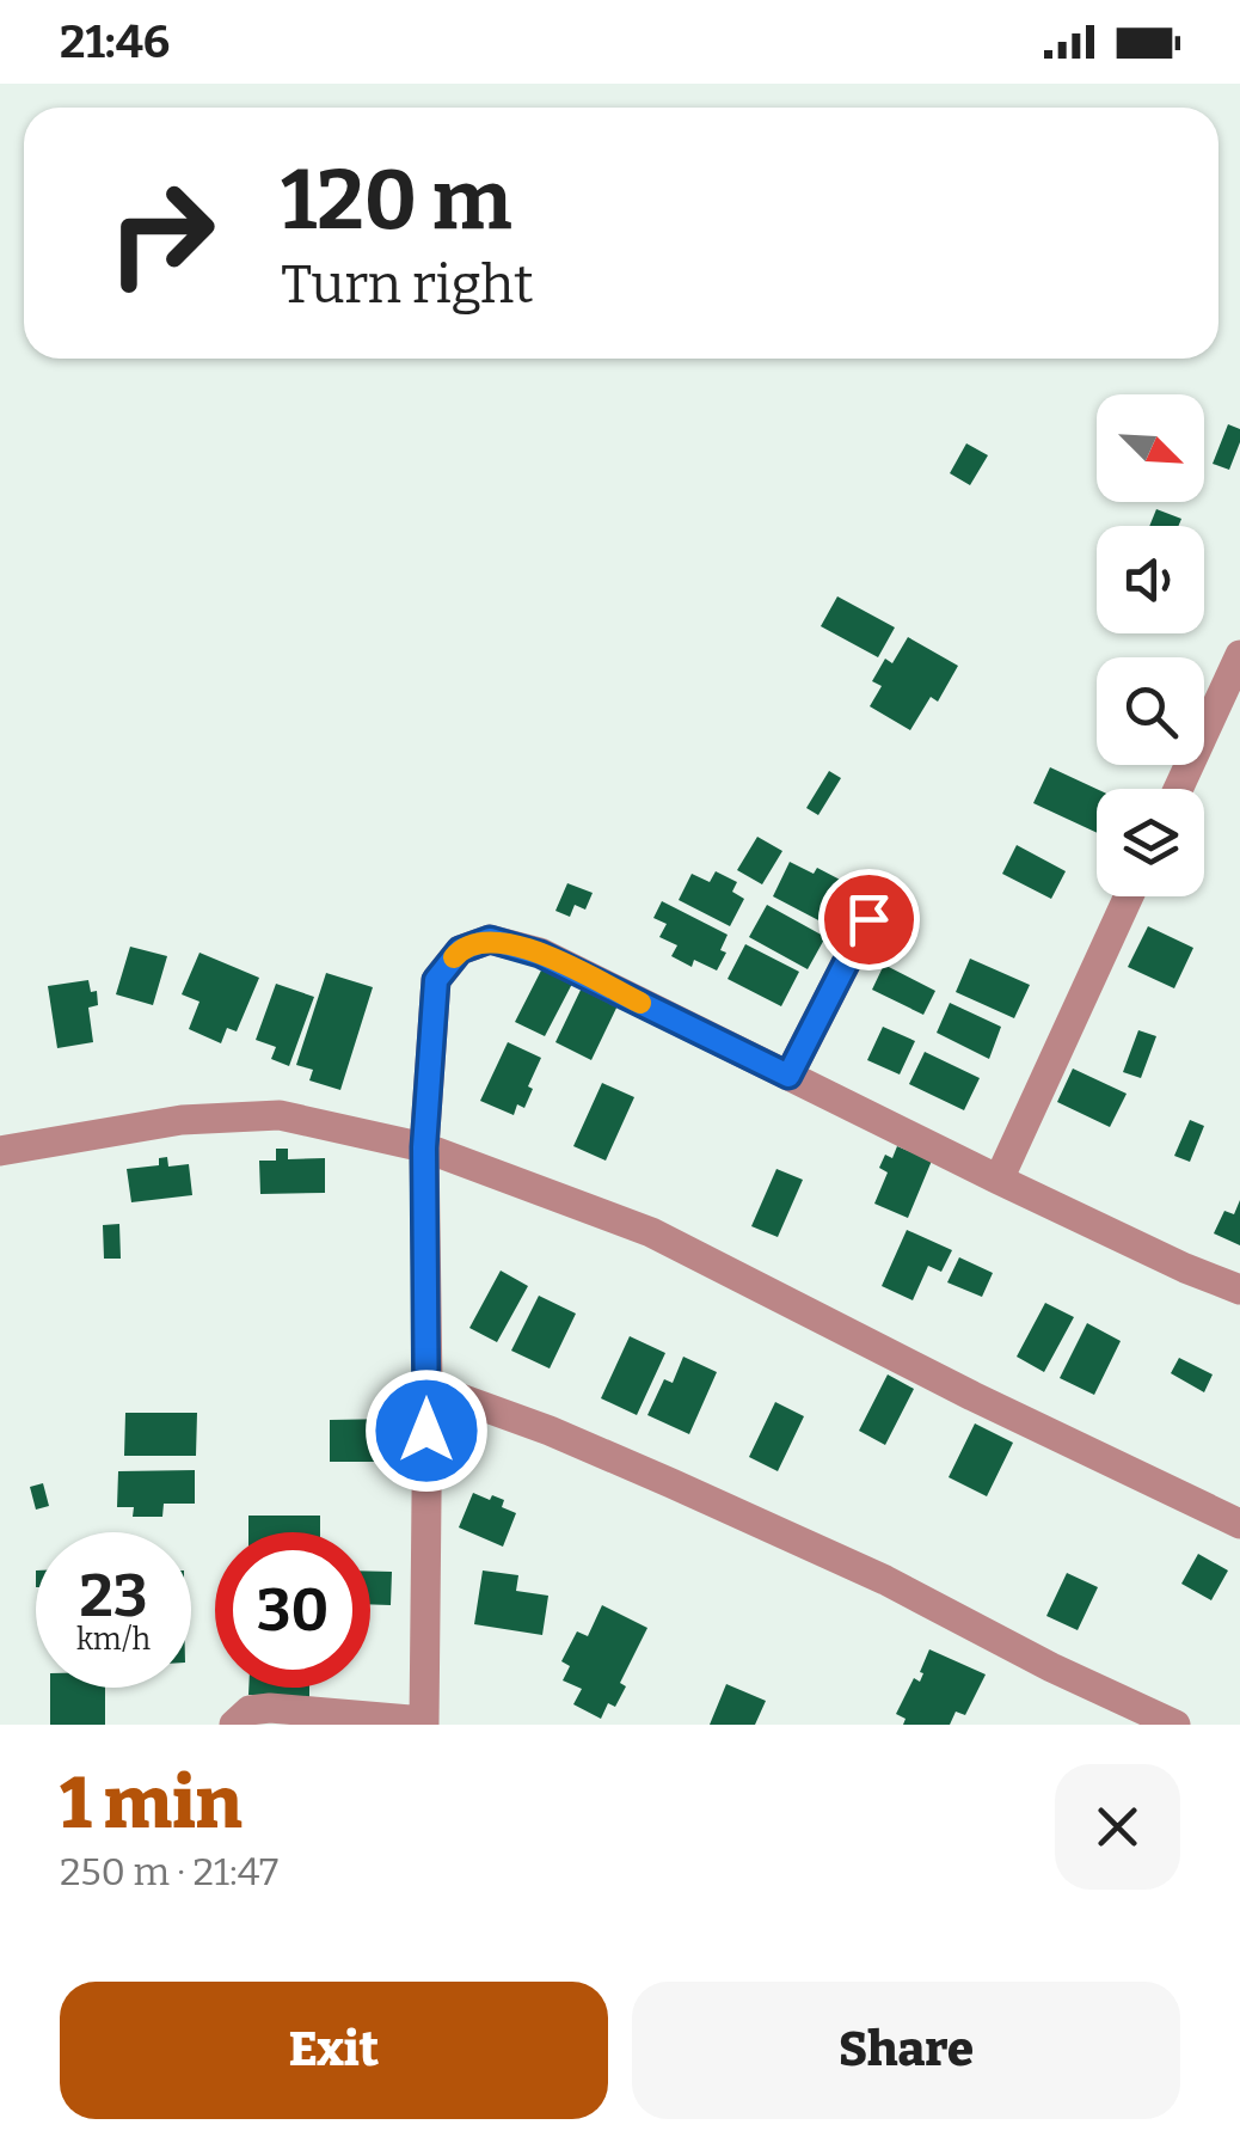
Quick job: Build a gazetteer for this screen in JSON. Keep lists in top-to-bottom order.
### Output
{
  "north": "bottom right",
  "page": {
    "status": "21:46",
    "turn": ["120 m", "Turn right"],
    "speed": "23 km/h",
    "limit": "30",
    "heading": ["1 min", "250 m · 21:47"],
    "buttons": ["Exit", "Share"]
  }
}
